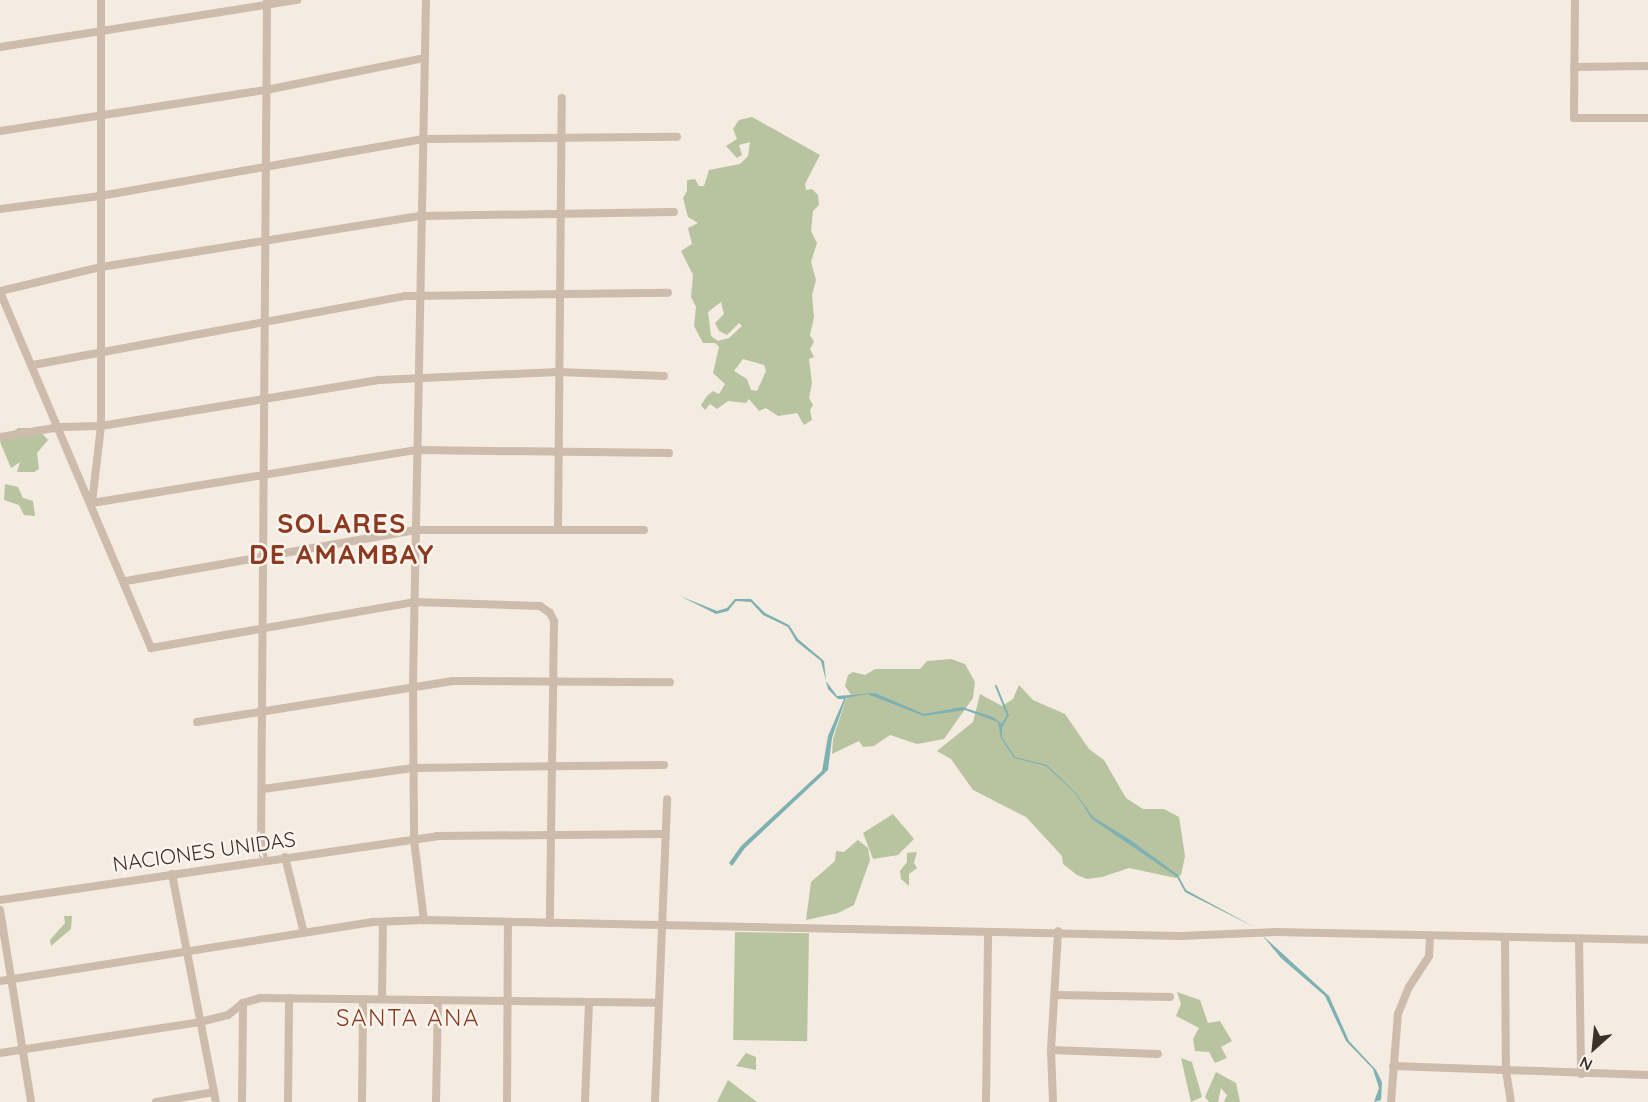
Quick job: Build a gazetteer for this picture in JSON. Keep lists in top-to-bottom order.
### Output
{
  "streets": {
    "street": ["NACIONES UNIDAS"]
  },
  "districts": ["SOLARES DE AMAMBAY", "SANTA ANA"],
  "north": "bottom left"
}
